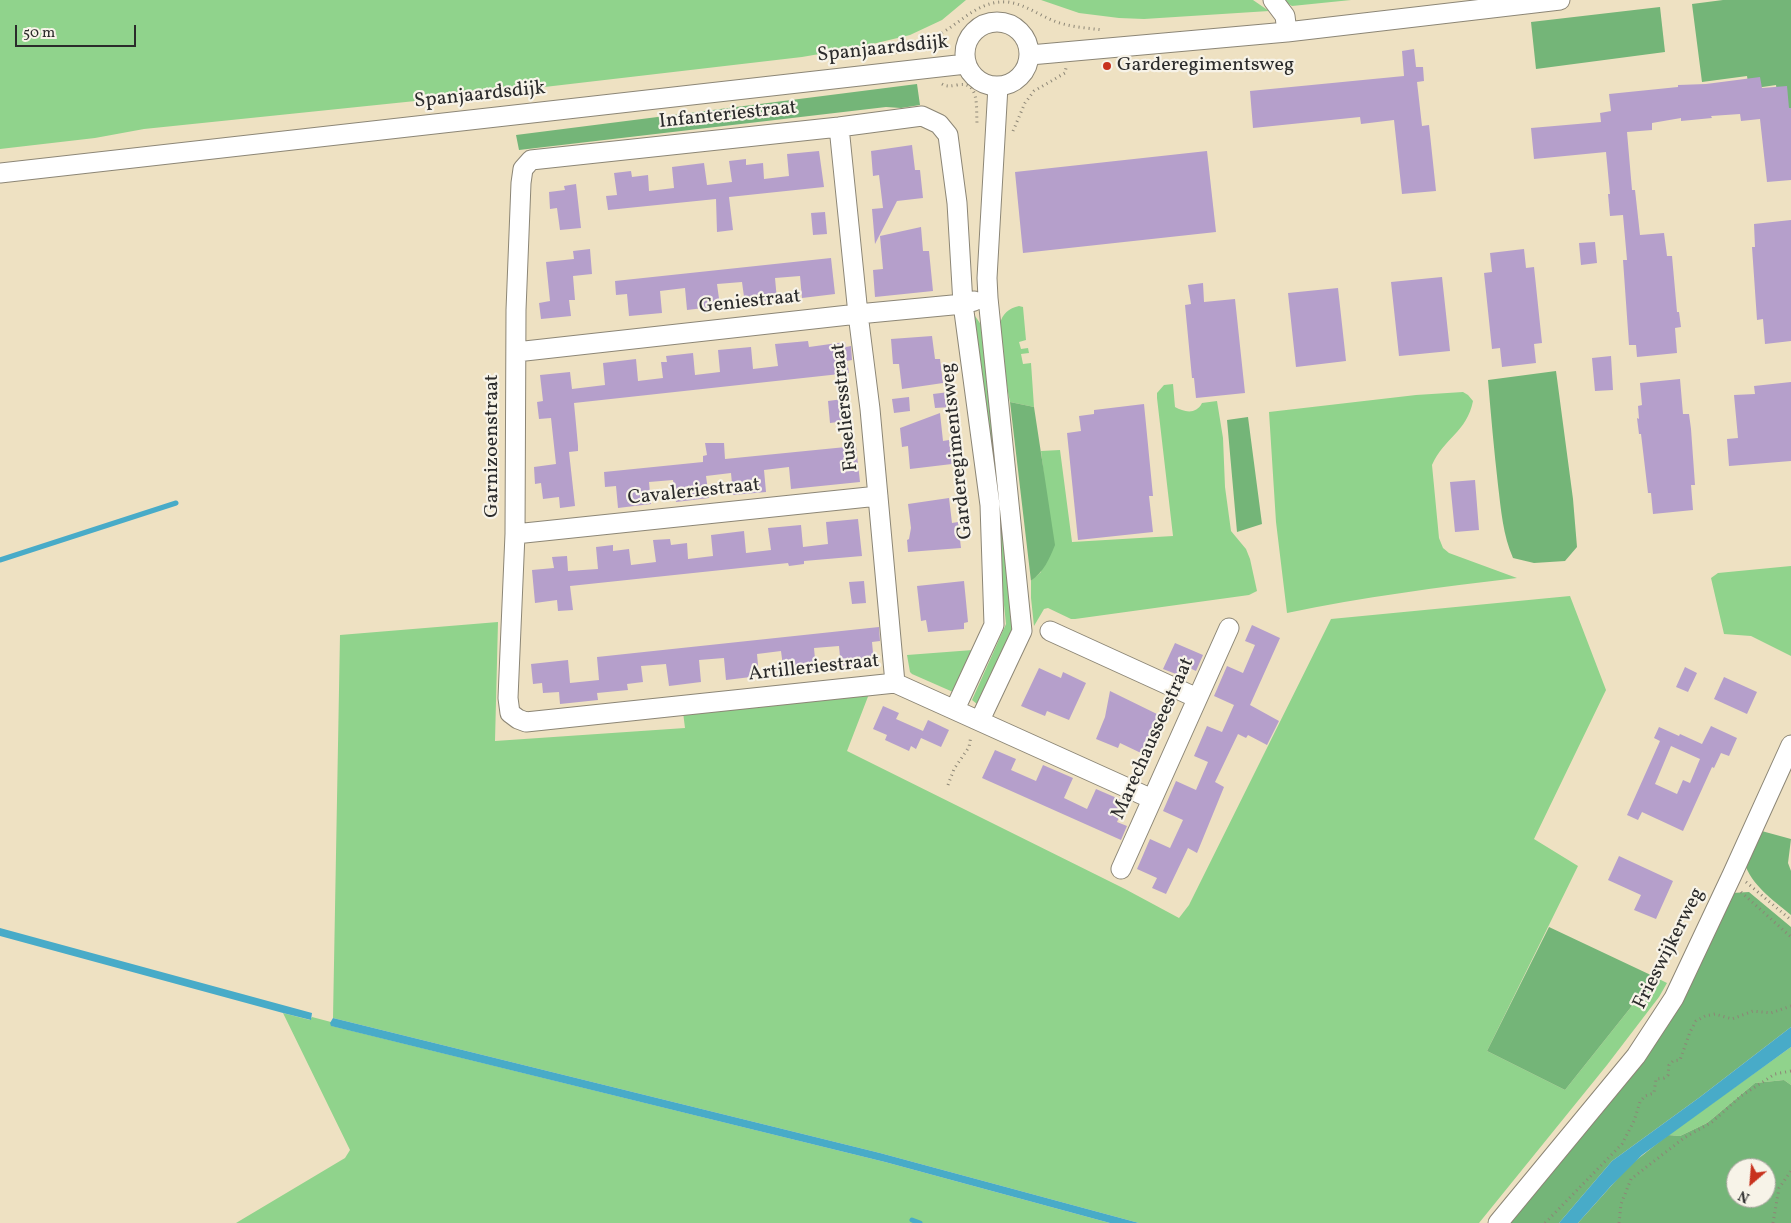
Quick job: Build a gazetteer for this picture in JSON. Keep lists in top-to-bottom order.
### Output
{
  "streets": {
    "street": [
      "Spanjaardsdijk",
      "Infanteriestraat",
      "Geniestraat",
      "Fuseliersstraat",
      "Garnizoenstraat",
      "Garderegimentsweg",
      "Cavaleriestraat",
      "Artilleriestraat",
      "Marechausseestraat",
      "Frieswijkerweg"
    ]
  },
  "crossings": [
    ["Infanteriestraat", "Fuseliersstraat"],
    ["Infanteriestraat", "Garnizoenstraat"],
    ["Infanteriestraat", "Garderegimentsweg"],
    ["Geniestraat", "Fuseliersstraat"],
    ["Geniestraat", "Garnizoenstraat"],
    ["Geniestraat", "Garderegimentsweg"],
    ["Fuseliersstraat", "Cavaleriestraat"],
    ["Fuseliersstraat", "Artilleriestraat"],
    ["Garnizoenstraat", "Cavaleriestraat"],
    ["Garnizoenstraat", "Artilleriestraat"],
    ["Garderegimentsweg", "Artilleriestraat"],
    ["Artilleriestraat", "Marechausseestraat"]
  ],
  "places": ["Garderegimentsweg"],
  "scale_bar": "50 m",
  "north": "bottom left"
}
